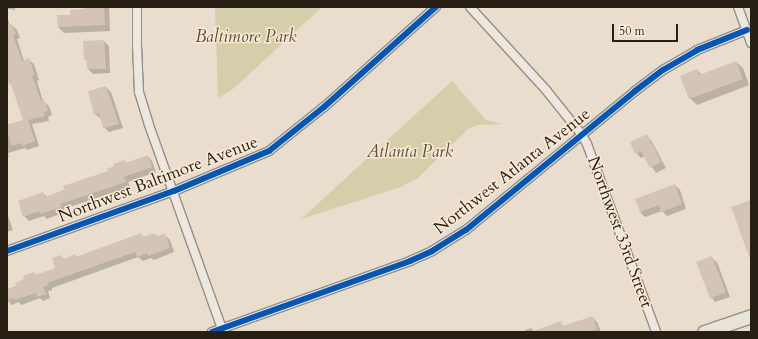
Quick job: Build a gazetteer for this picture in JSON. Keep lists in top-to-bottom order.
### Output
{
  "streets": {
    "street": ["Northwest Atlanta Avenue", "Northwest Baltimore Avenue", "Northwest 33rd Street"]
  },
  "crossings": [
    ["Northwest Atlanta Avenue", "Northwest 33rd Street"]
  ],
  "parks": ["Baltimore Park", "Atlanta Park"],
  "scale_bar": "50 m"
}
